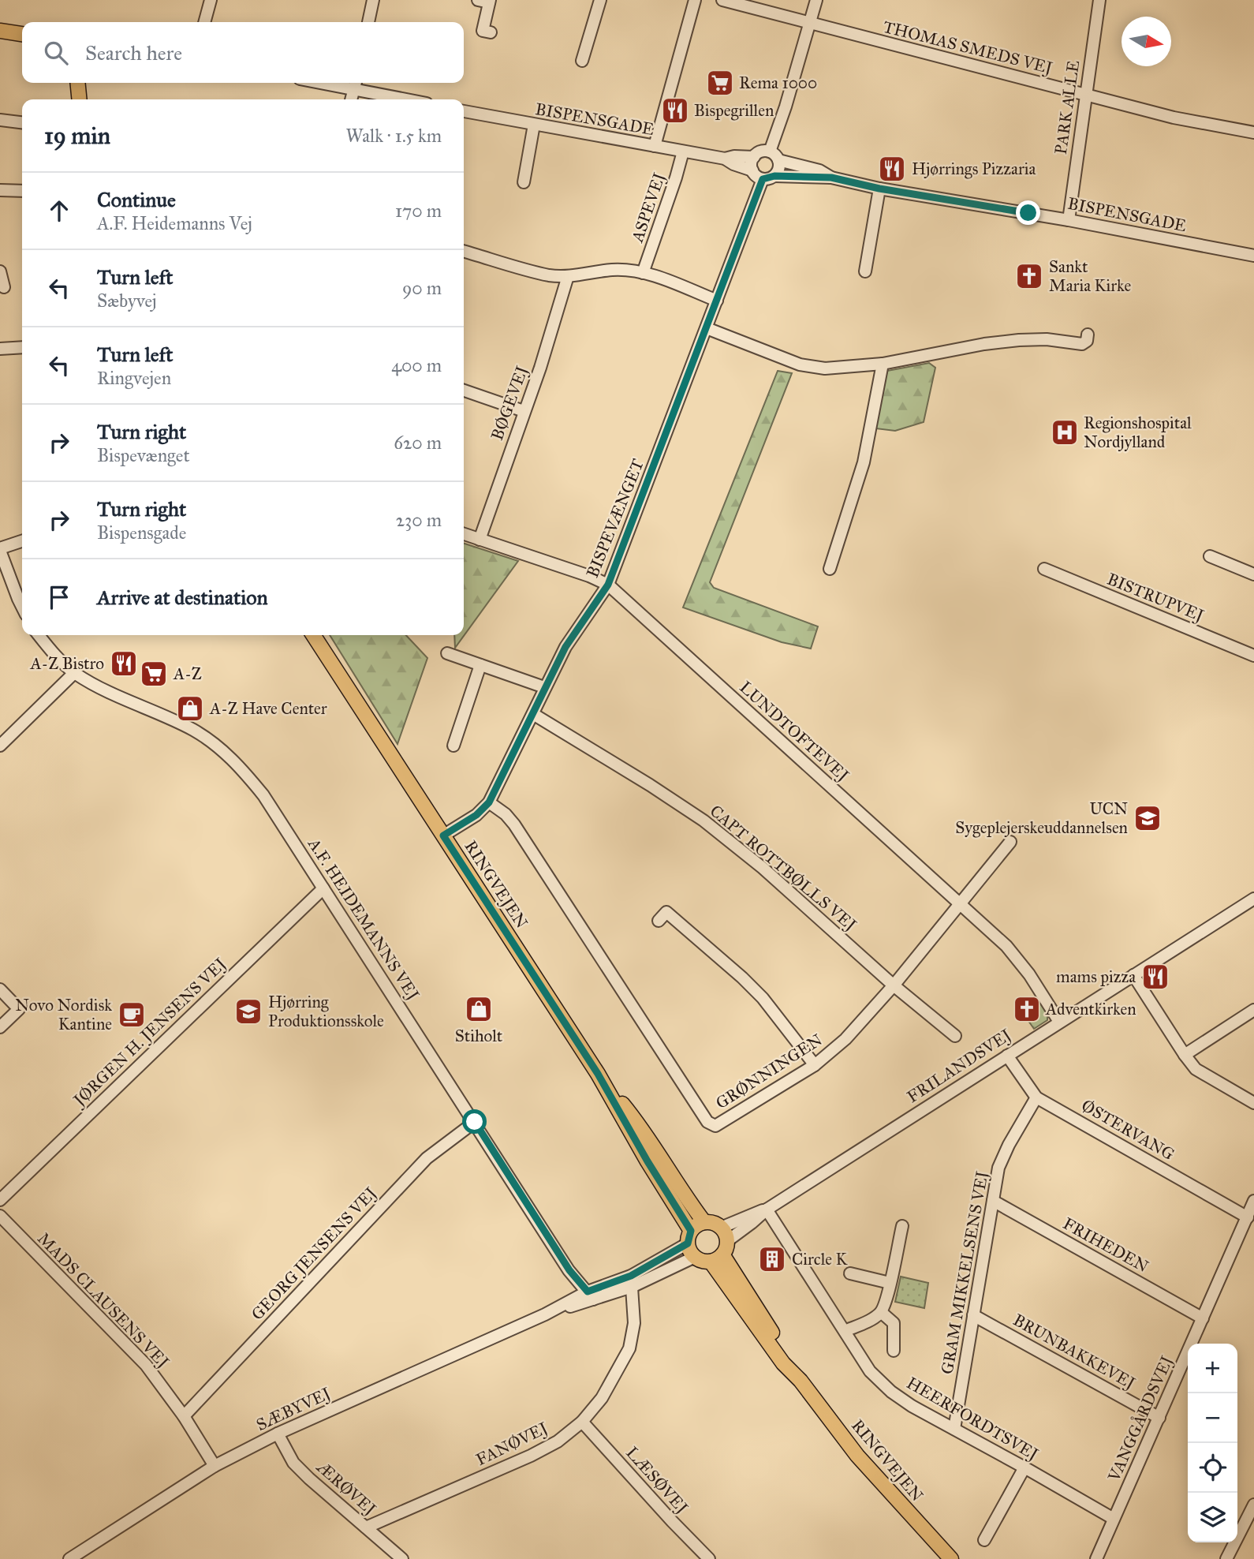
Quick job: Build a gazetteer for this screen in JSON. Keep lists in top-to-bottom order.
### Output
{
  "streets": {
    "main road": ["RINGVEJEN"],
    "street": [
      "THOMAS SMEDS VEJ",
      "PARK ALLE",
      "BISPENSGADE",
      "ASPEVEJ",
      "BØGEVEJ",
      "BISPEVÆNGET",
      "BISTRUPVEJ",
      "LUNDTOFTEVEJ",
      "CAPT ROTTBØLLS VEJ",
      "A.F. HEIDEMANNS VEJ",
      "JØRGEN H. JENSENS VEJ",
      "FRILANDSVEJ",
      "GRØNNINGEN",
      "ØSTERVANG",
      "FRIHEDEN",
      "GEORG JENSENS VEJ",
      "GRAM MIKKELSENS VEJ",
      "MADS CLAUSENS VEJ",
      "BRUNBAKKEVEJ",
      "SÆBYVEJ",
      "HEERFORDTSVEJ",
      "VANGGÅRDSVEJ",
      "FANØVEJ",
      "LÆSØVEJ",
      "ÆRØVEJ"
    ]
  },
  "crossings": [
    ["THOMAS SMEDS VEJ", "PARK ALLE"],
    ["PARK ALLE", "BISPENSGADE"],
    ["BISPENSGADE", "ASPEVEJ"],
    ["BISPENSGADE", "BISPEVÆNGET"],
    ["BØGEVEJ", "LUNDTOFTEVEJ"],
    ["BISPEVÆNGET", "LUNDTOFTEVEJ"],
    ["BISPEVÆNGET", "CAPT ROTTBØLLS VEJ"],
    ["BISPEVÆNGET", "RINGVEJEN"],
    ["BISPEVÆNGET", "GRØNNINGEN"],
    ["LUNDTOFTEVEJ", "FRILANDSVEJ"],
    ["LUNDTOFTEVEJ", "GRØNNINGEN"],
    ["CAPT ROTTBØLLS VEJ", "GRØNNINGEN"],
    ["RINGVEJEN", "FRILANDSVEJ"],
    ["RINGVEJEN", "SÆBYVEJ"],
    ["A.F. HEIDEMANNS VEJ", "JØRGEN H. JENSENS VEJ"],
    ["A.F. HEIDEMANNS VEJ", "GEORG JENSENS VEJ"],
    ["A.F. HEIDEMANNS VEJ", "SÆBYVEJ"],
    ["FRILANDSVEJ", "ØSTERVANG"],
    ["FRILANDSVEJ", "SÆBYVEJ"],
    ["FRILANDSVEJ", "HEERFORDTSVEJ"],
    ["ØSTERVANG", "GRAM MIKKELSENS VEJ"],
    ["ØSTERVANG", "VANGGÅRDSVEJ"],
    ["FRIHEDEN", "GRAM MIKKELSENS VEJ"],
    ["FRIHEDEN", "VANGGÅRDSVEJ"],
    ["GEORG JENSENS VEJ", "MADS CLAUSENS VEJ"],
    ["GRAM MIKKELSENS VEJ", "BRUNBAKKEVEJ"],
    ["GRAM MIKKELSENS VEJ", "HEERFORDTSVEJ"],
    ["MADS CLAUSENS VEJ", "SÆBYVEJ"],
    ["BRUNBAKKEVEJ", "VANGGÅRDSVEJ"],
    ["SÆBYVEJ", "FANØVEJ"],
    ["SÆBYVEJ", "ÆRØVEJ"],
    ["HEERFORDTSVEJ", "VANGGÅRDSVEJ"],
    ["FANØVEJ", "LÆSØVEJ"],
    ["FANØVEJ", "ÆRØVEJ"]
  ],
  "places": {
    "supermarket": ["Rema 1000", "A-Z"],
    "restaurant": [
      "Bispegrillen",
      "Hjørrings Pizzaria",
      "A-Z Bistro",
      "mams pizza"
    ],
    "church": ["Sankt Maria Kirke", "Adventkirken"],
    "hospital": ["Regionshospital Nordjylland"],
    "shop": ["A-Z Have Center", "Stiholt"],
    "school or university": ["UCN Sygeplejerskeuddannelsen", "Hjørring Produktionsskole"],
    "cafe": ["Novo Nordisk Kantine"],
    "building": ["Circle K"]
  },
  "north": "right",
  "page": {
    "search": "Search here",
    "heading": ["19 min", "Walk · 1.5 km"],
    "list": [
      ["Continue", "A.F. Heidemanns Vej", "170 m"],
      ["Turn left", "Sæbyvej", "90 m"],
      ["Turn left", "Ringvejen", "400 m"],
      ["Turn right", "Bispevænget", "620 m"],
      ["Turn right", "Bispensgade", "230 m"],
      "Arrive at destination"
    ],
    "map_buttons": ["+", "−"]
  }
}
